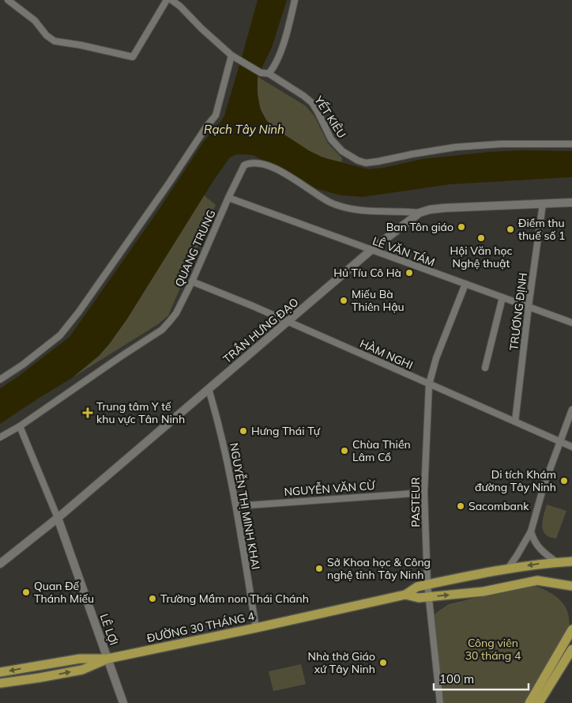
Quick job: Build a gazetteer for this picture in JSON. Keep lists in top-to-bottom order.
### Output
{
  "streets": {
    "main road": ["ĐƯỜNG 30 THÁNG 4"],
    "street": [
      "YẾT KIÊU",
      "QUANG TRUNG",
      "LÊ VĂN TÁM",
      "TRƯƠNG ĐỊNH",
      "TRẦN HƯNG ĐẠO",
      "HÀM NGHI",
      "NGUYỄN VĂN CỪ",
      "PASTEUR",
      "NGUYỄN THỊ MINH KHAI",
      "LÊ LỢI"
    ]
  },
  "crossings": [
    ["QUANG TRUNG", "LÊ VĂN TÁM"],
    ["QUANG TRUNG", "TRẦN HƯNG ĐẠO"],
    ["QUANG TRUNG", "HÀM NGHI"],
    ["LÊ VĂN TÁM", "TRƯƠNG ĐỊNH"],
    ["LÊ VĂN TÁM", "TRẦN HƯNG ĐẠO"],
    ["LÊ VĂN TÁM", "PASTEUR"],
    ["TRƯƠNG ĐỊNH", "TRẦN HƯNG ĐẠO"],
    ["TRƯƠNG ĐỊNH", "HÀM NGHI"],
    ["TRẦN HƯNG ĐẠO", "HÀM NGHI"],
    ["TRẦN HƯNG ĐẠO", "NGUYỄN THỊ MINH KHAI"],
    ["TRẦN HƯNG ĐẠO", "LÊ LỢI"],
    ["HÀM NGHI", "PASTEUR"],
    ["NGUYỄN VĂN CỪ", "PASTEUR"],
    ["NGUYỄN VĂN CỪ", "NGUYỄN THỊ MINH KHAI"],
    ["PASTEUR", "ĐƯỜNG 30 THÁNG 4"],
    ["NGUYỄN THỊ MINH KHAI", "ĐƯỜNG 30 THÁNG 4"],
    ["ĐƯỜNG 30 THÁNG 4", "LÊ LỢI"]
  ],
  "water": ["Rạch Tây Ninh"],
  "parks": ["Công viên 30 tháng 4"],
  "places": {
    "other": [
      "Ban Tôn giáo",
      "Điểm thu thuế số 1",
      "Hội Văn học Nghệ thuật",
      "Hủ Tíu Cô Hà",
      "Miếu Bà Thiên Hậu",
      "Hưng Thái Tự",
      "Chùa Thiền Lâm Cổ",
      "Di tích Khám đường Tây Ninh",
      "Sacombank",
      "Sở Khoa học & Công nghệ tỉnh Tây Ninh",
      "Quan Đế Thánh Miếu",
      "Trường Mầm non Thái Chánh",
      "Nhà thờ Giáo xứ Tây Ninh"
    ],
    "health": ["Trung tâm Y tế khu vực Tân Ninh"]
  },
  "scale_bar": "100 m"
}
